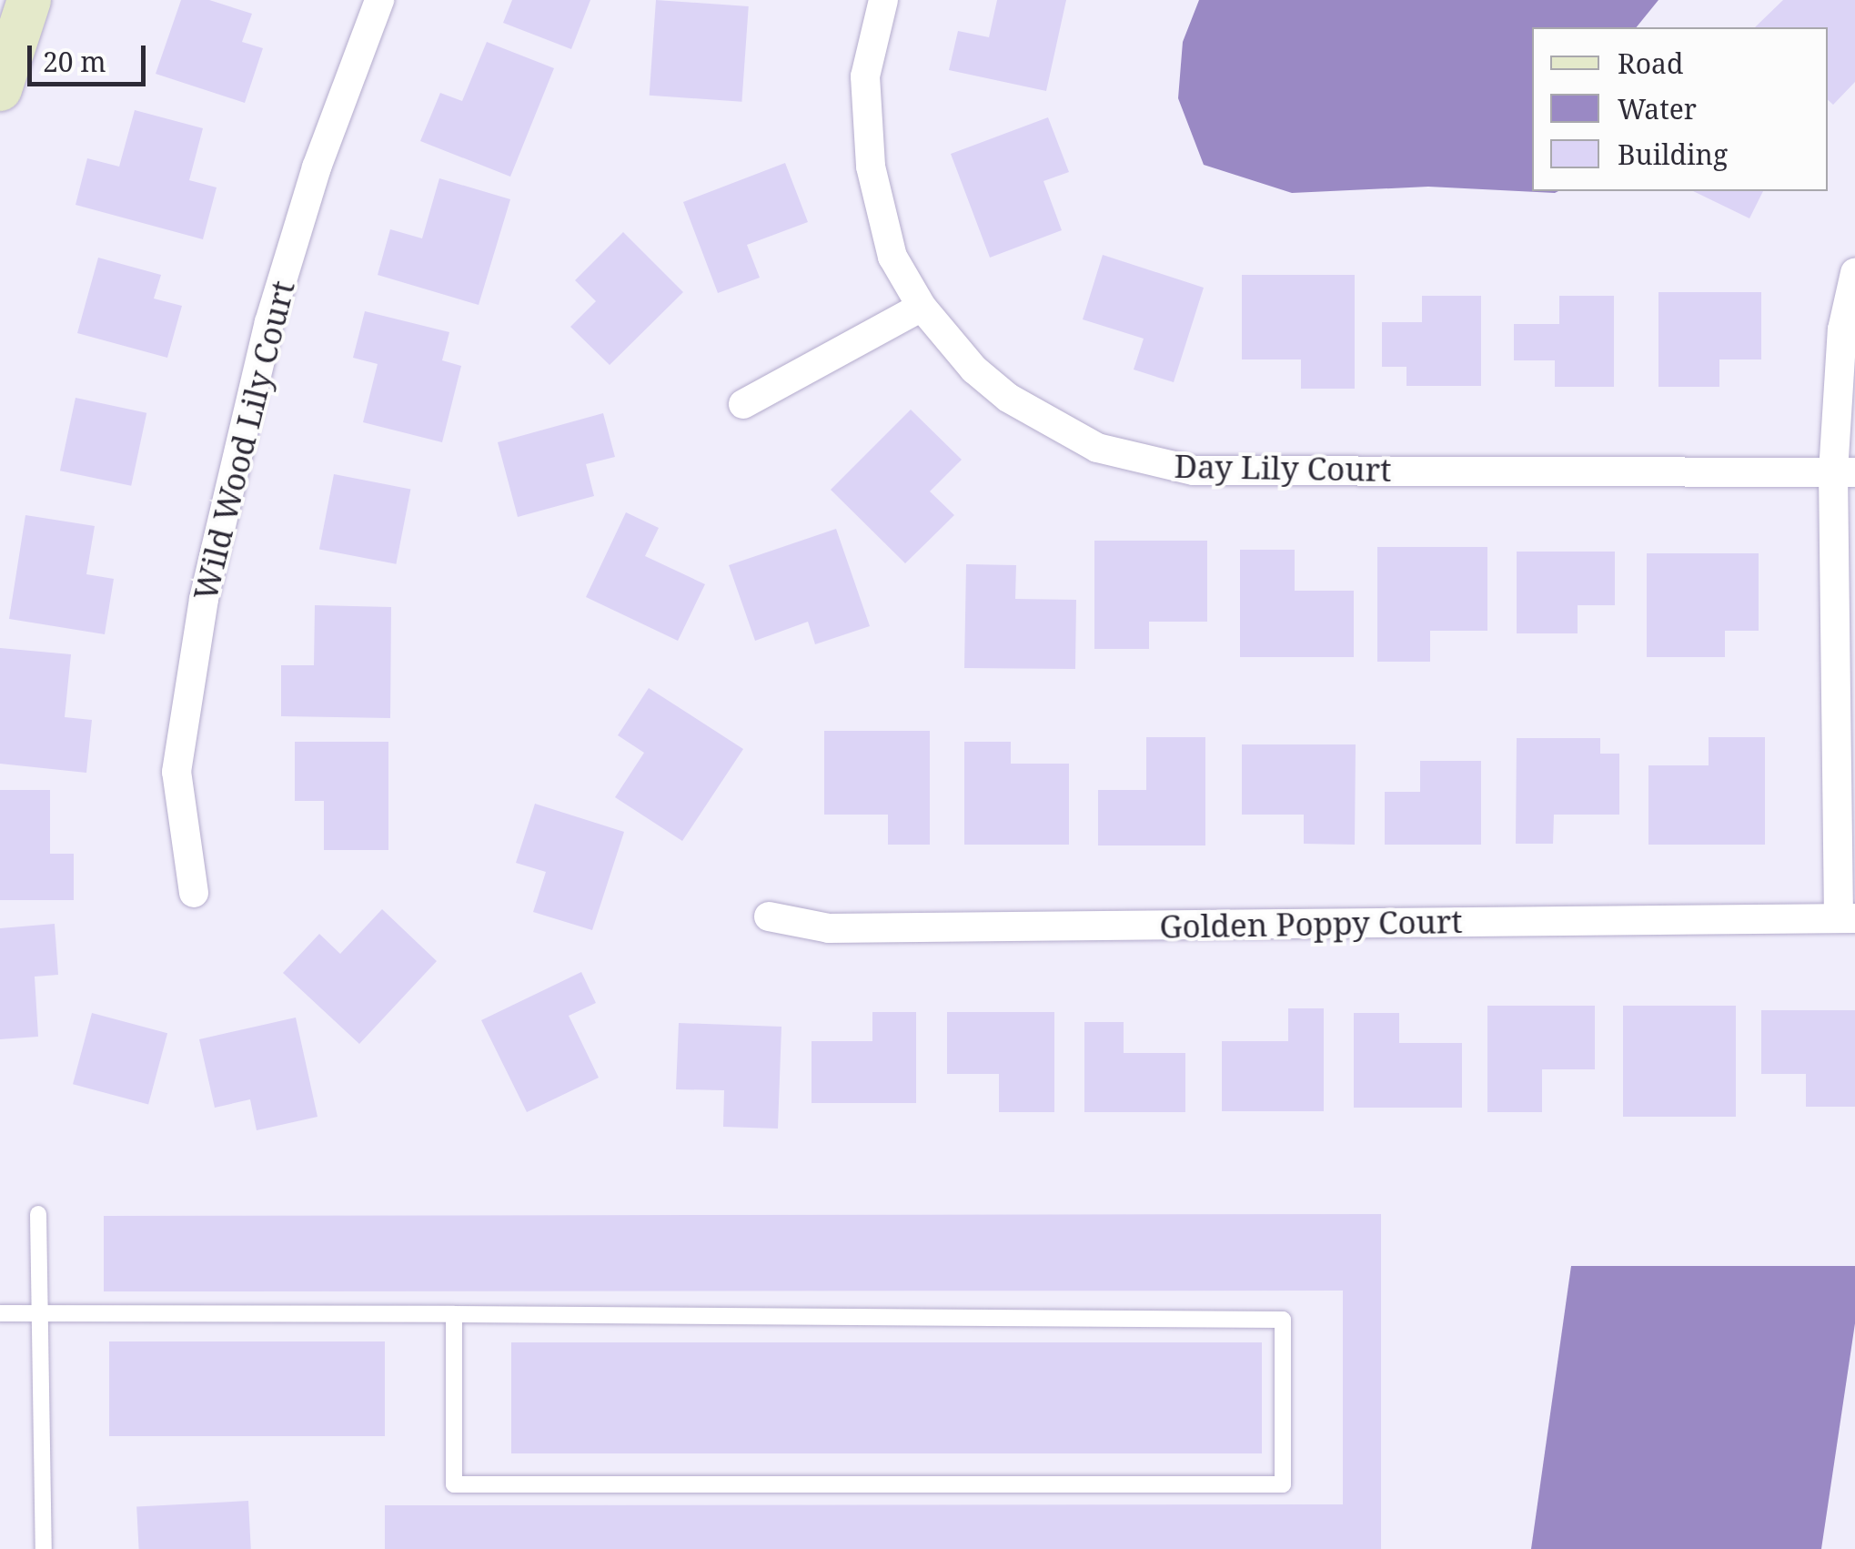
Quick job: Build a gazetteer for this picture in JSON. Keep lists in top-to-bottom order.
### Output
{
  "streets": {
    "street": ["Wild Wood Lily Court", "Day Lily Court", "Golden Poppy Court"]
  },
  "legend": ["Road", "Water", "Building"],
  "scale_bar": "20 m"
}
